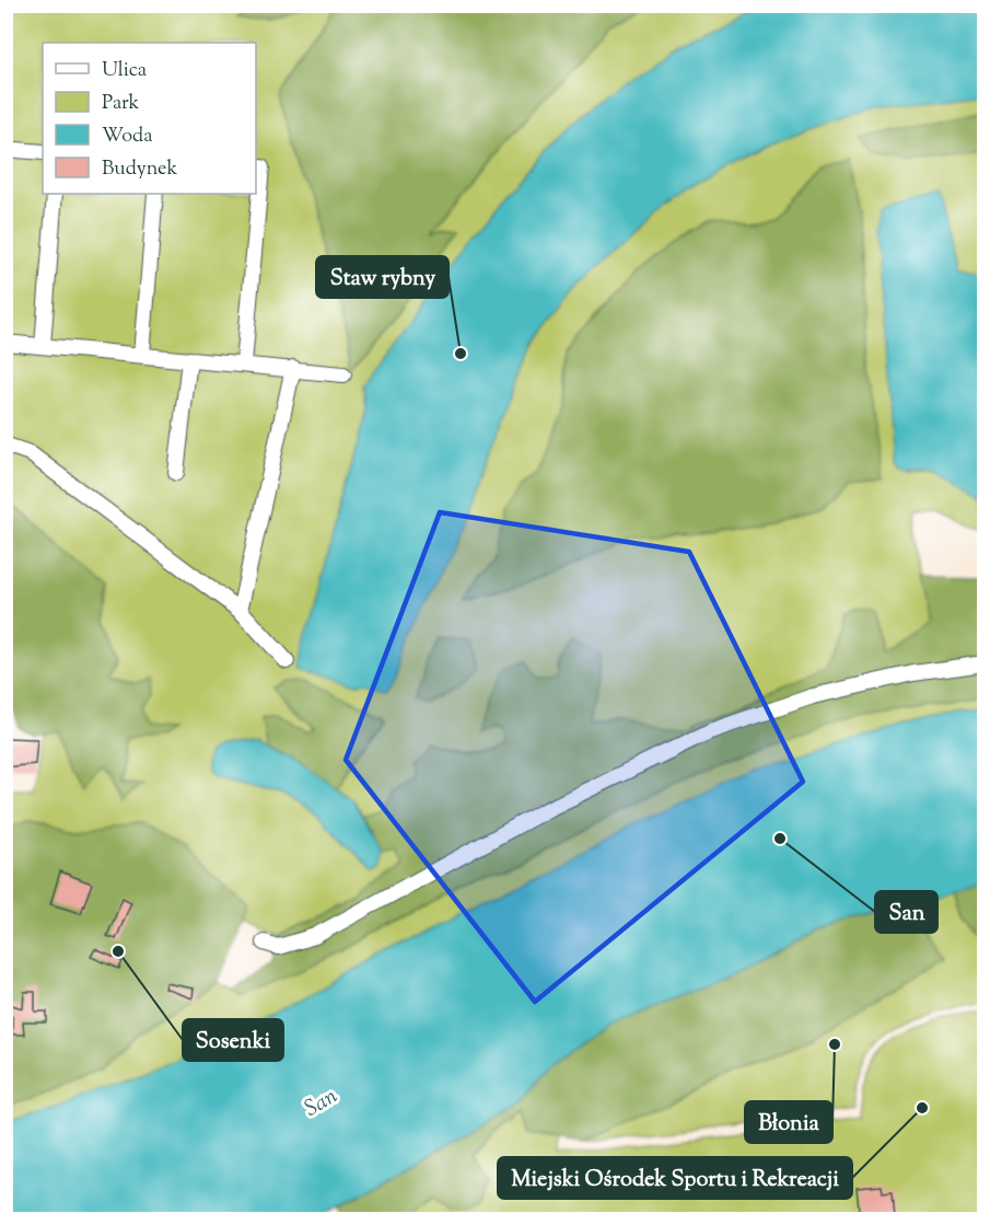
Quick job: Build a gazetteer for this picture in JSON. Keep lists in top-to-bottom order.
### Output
{
  "water": ["San"],
  "places": [
    "Staw rybny",
    "San",
    "Sosenki",
    "Błonia",
    "Miejski Ośrodek Sportu i Rekreacji"
  ],
  "legend": [
    "Ulica",
    "Park",
    "Woda",
    "Budynek"
  ]
}
